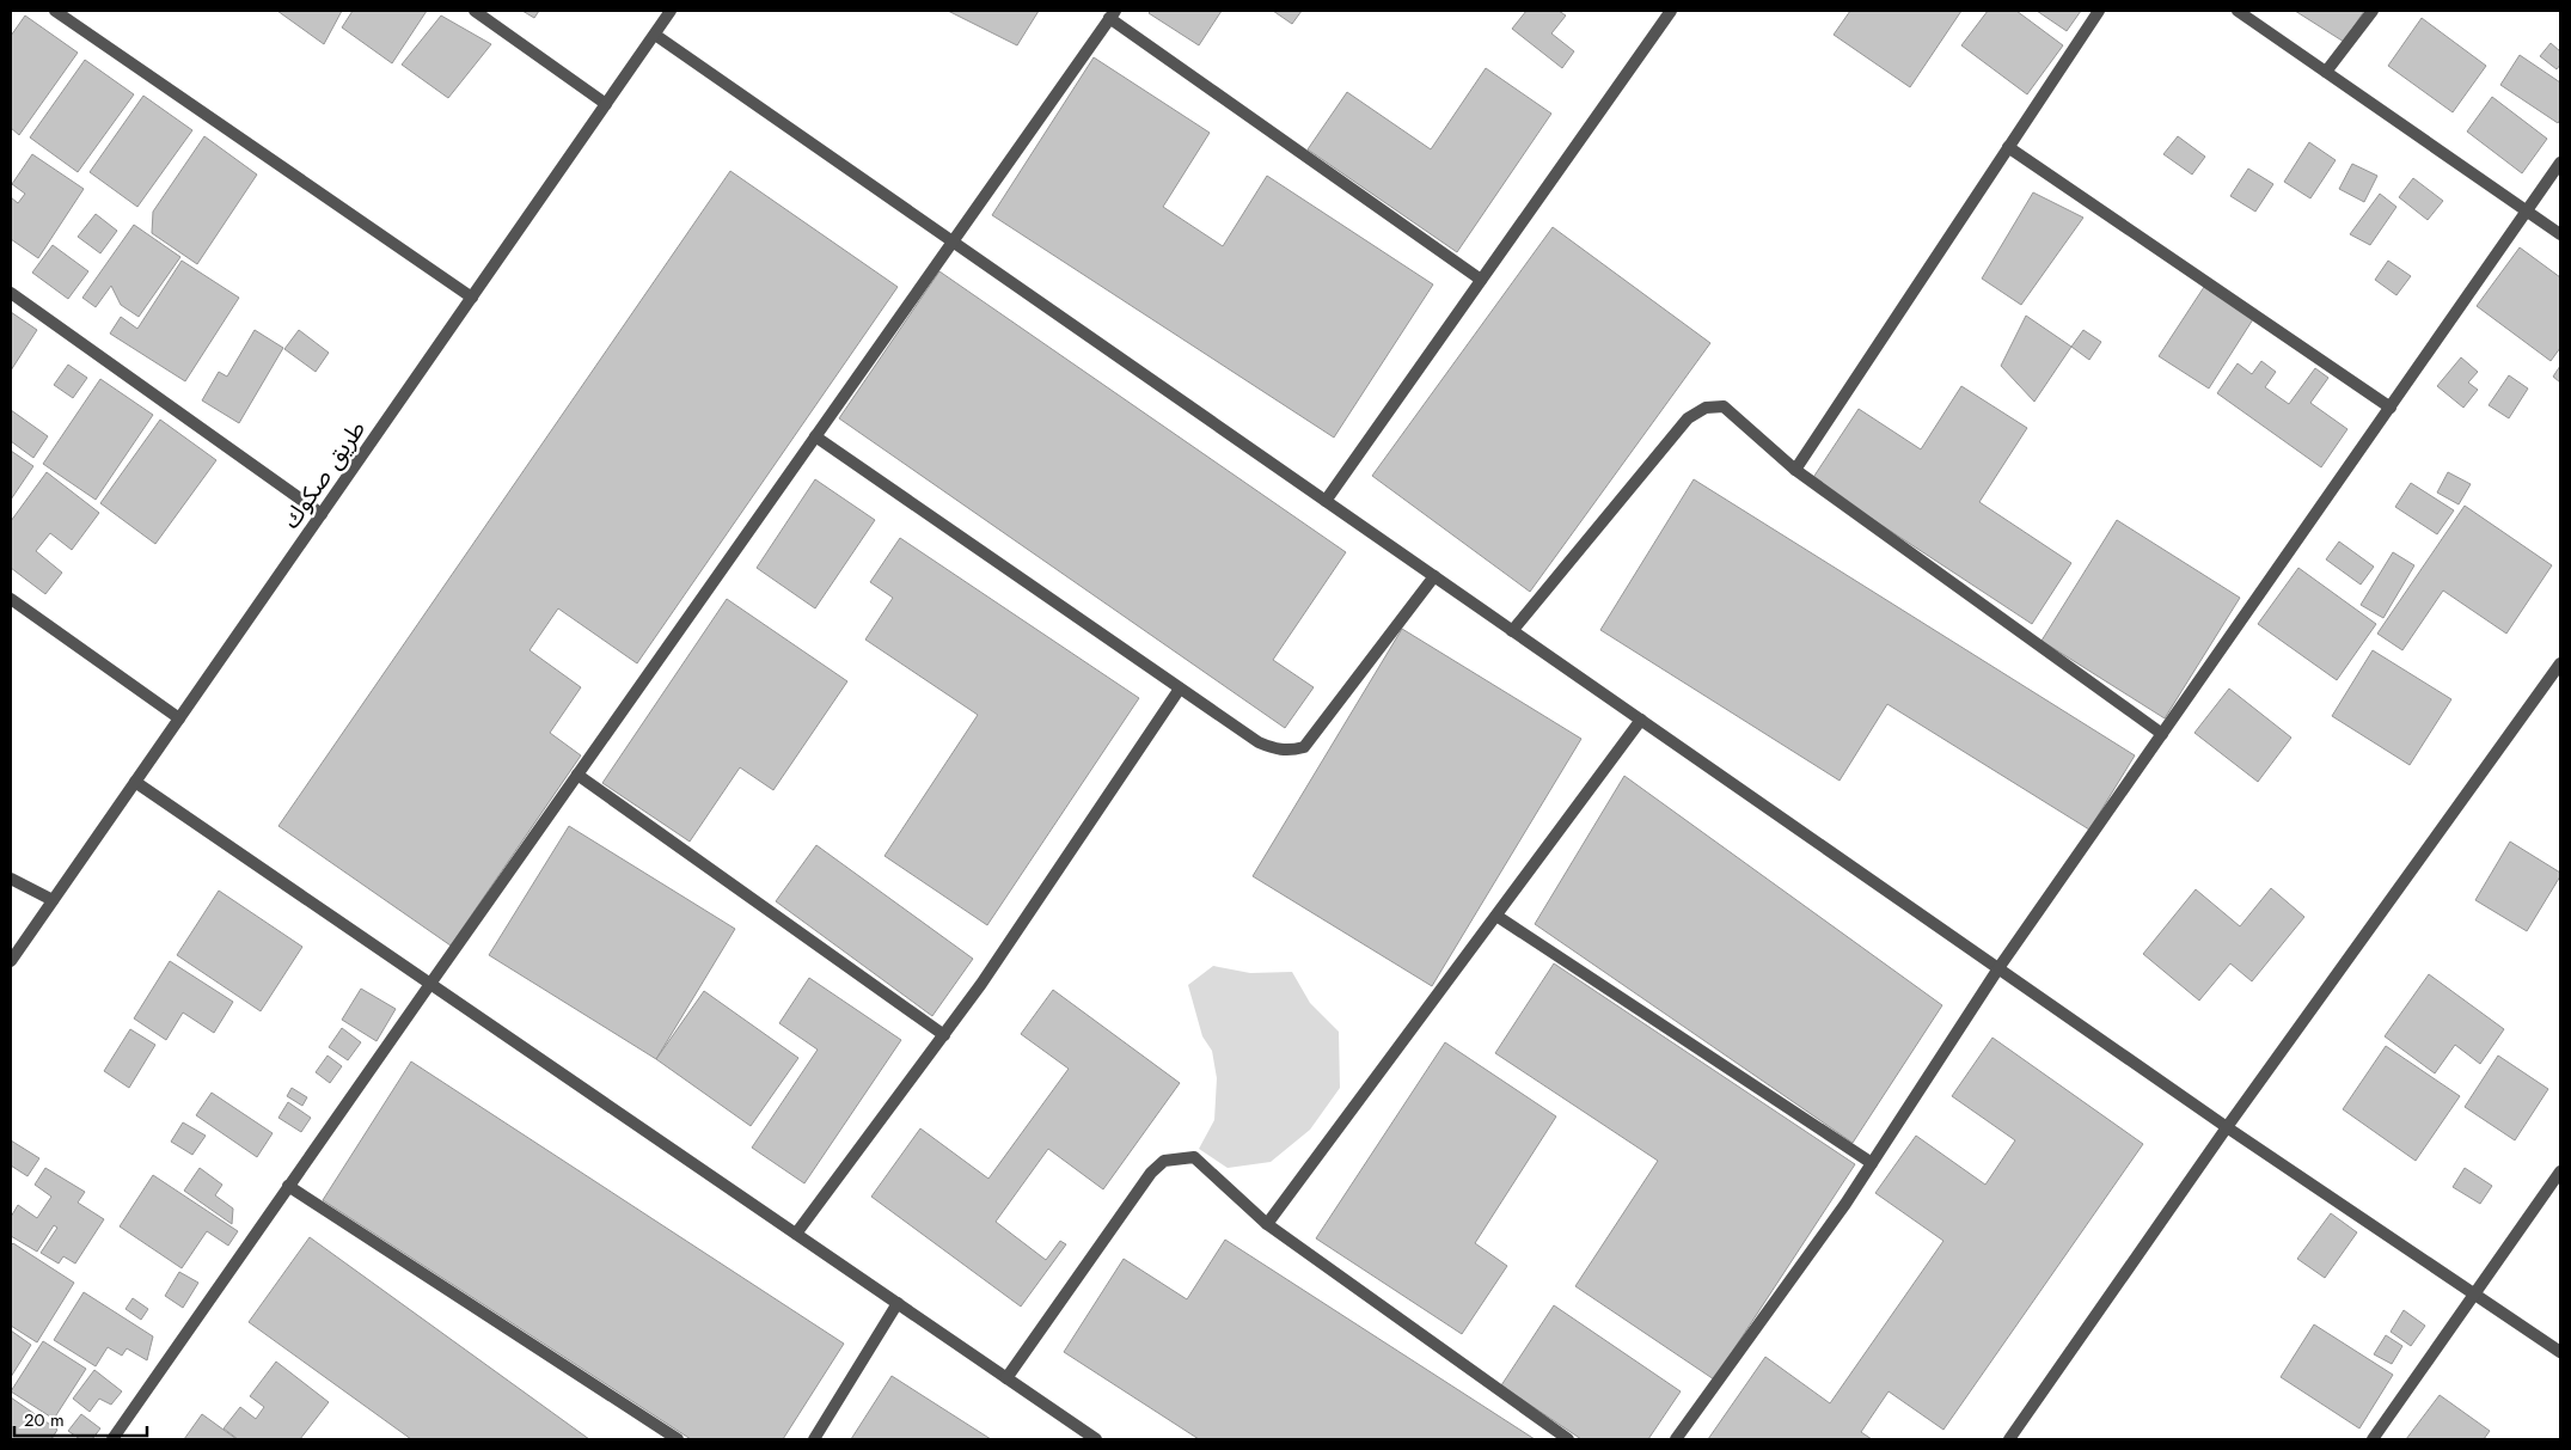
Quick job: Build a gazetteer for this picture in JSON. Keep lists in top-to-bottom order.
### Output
{
  "streets": {
    "street": ["طريق صكوك"]
  },
  "scale_bar": "20 m"
}
